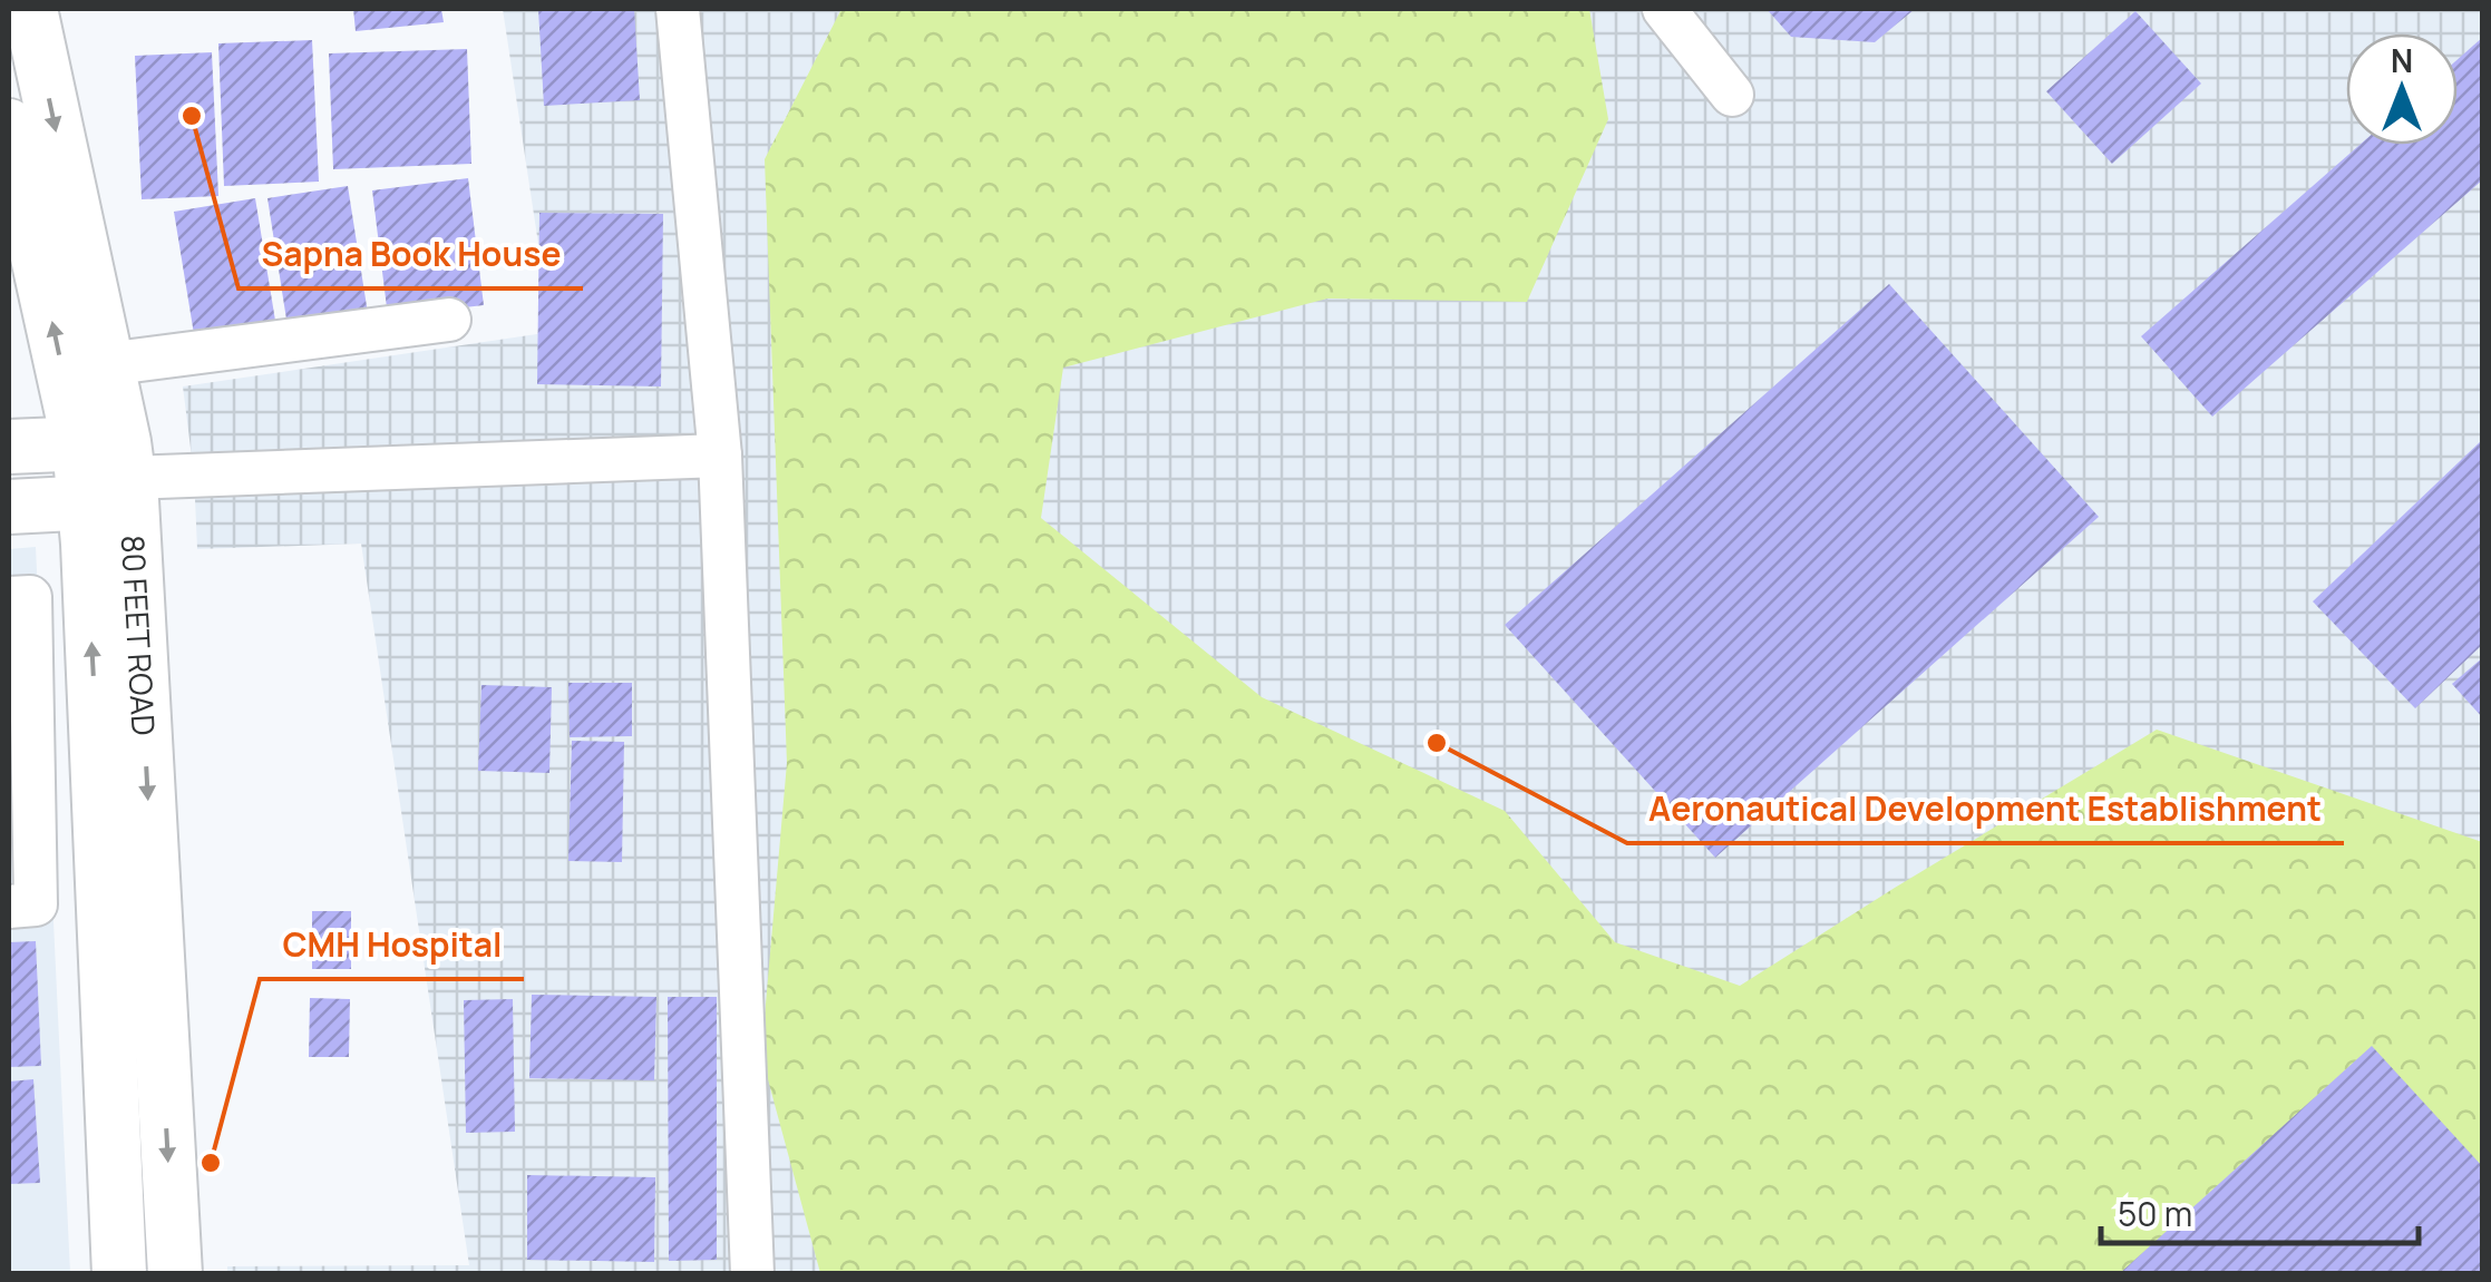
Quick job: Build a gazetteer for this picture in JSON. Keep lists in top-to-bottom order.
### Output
{
  "streets": {
    "main road": ["80 FEET ROAD"]
  },
  "places": ["Sapna Book House", "Aeronautical Development Establishment", "CMH Hospital"],
  "scale_bar": "50 m",
  "north": "top"
}
